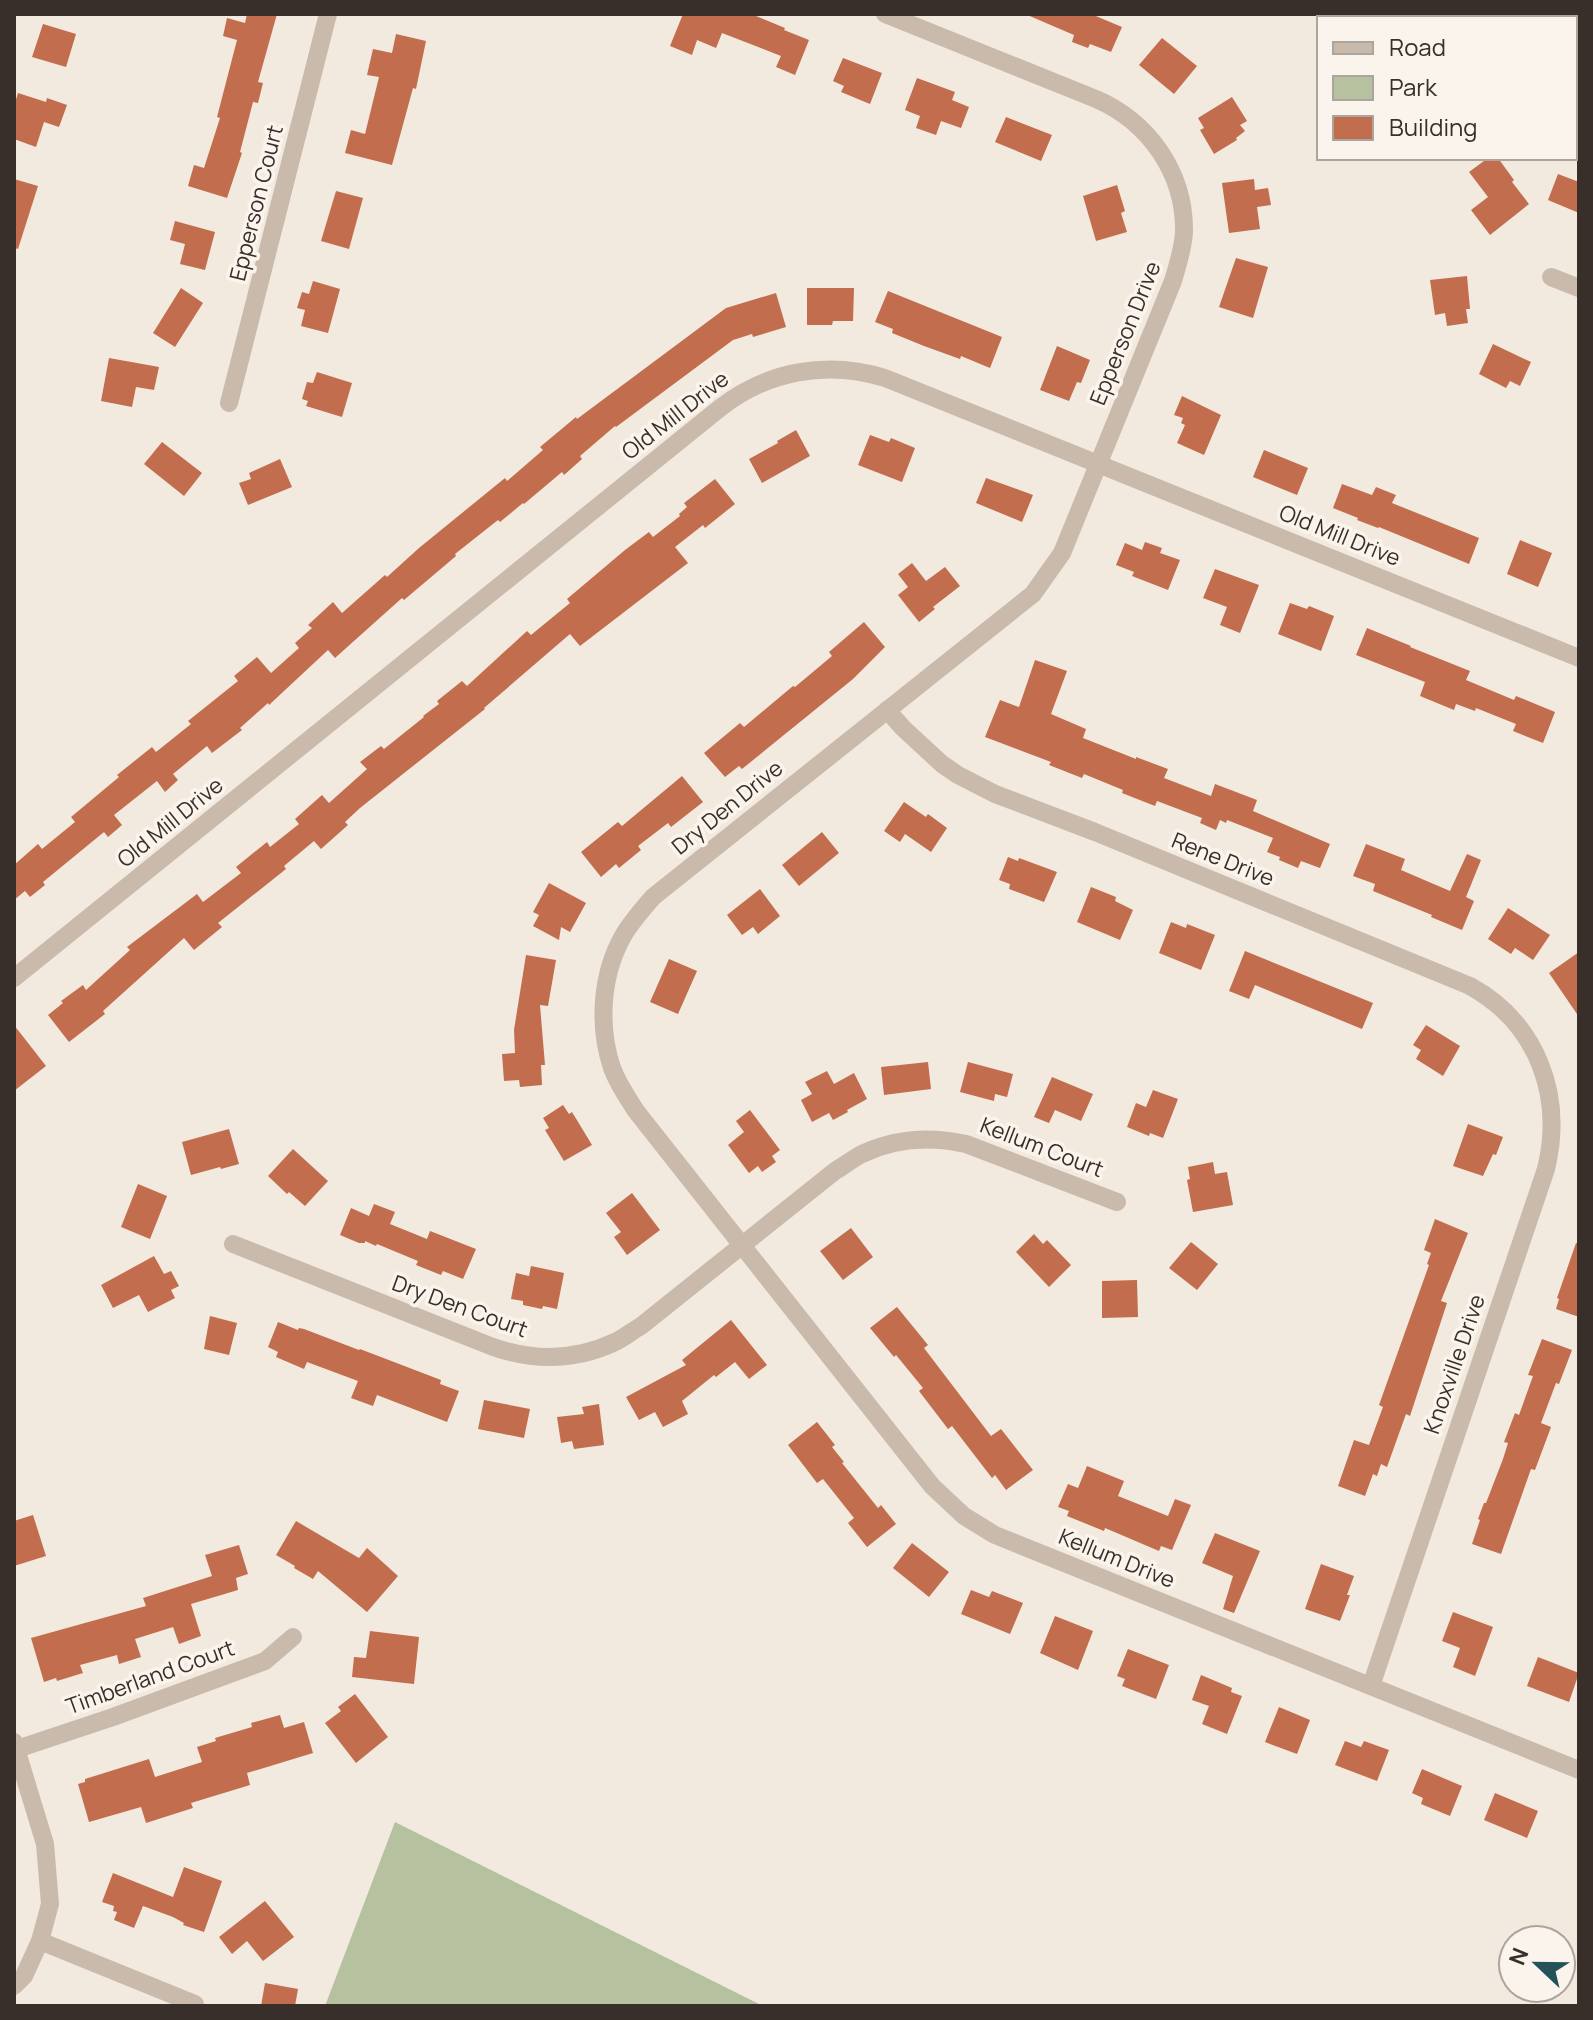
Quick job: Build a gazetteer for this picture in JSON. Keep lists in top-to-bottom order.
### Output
{
  "streets": {
    "street": [
      "Epperson Court",
      "Epperson Drive",
      "Old Mill Drive",
      "Dry Den Drive",
      "Rene Drive",
      "Kellum Court",
      "Dry Den Court",
      "Knoxville Drive",
      "Kellum Drive",
      "Timberland Court"
    ]
  },
  "crossings": [
    ["Epperson Drive", "Old Mill Drive"],
    ["Epperson Drive", "Dry Den Drive"],
    ["Old Mill Drive", "Dry Den Drive"],
    ["Dry Den Drive", "Rene Drive"],
    ["Dry Den Drive", "Kellum Court"],
    ["Dry Den Drive", "Dry Den Court"],
    ["Dry Den Drive", "Kellum Drive"],
    ["Rene Drive", "Knoxville Drive"],
    ["Kellum Court", "Dry Den Court"],
    ["Kellum Court", "Kellum Drive"],
    ["Dry Den Court", "Kellum Drive"],
    ["Knoxville Drive", "Kellum Drive"]
  ],
  "legend": ["Road", "Park", "Building"],
  "north": "left"
}
